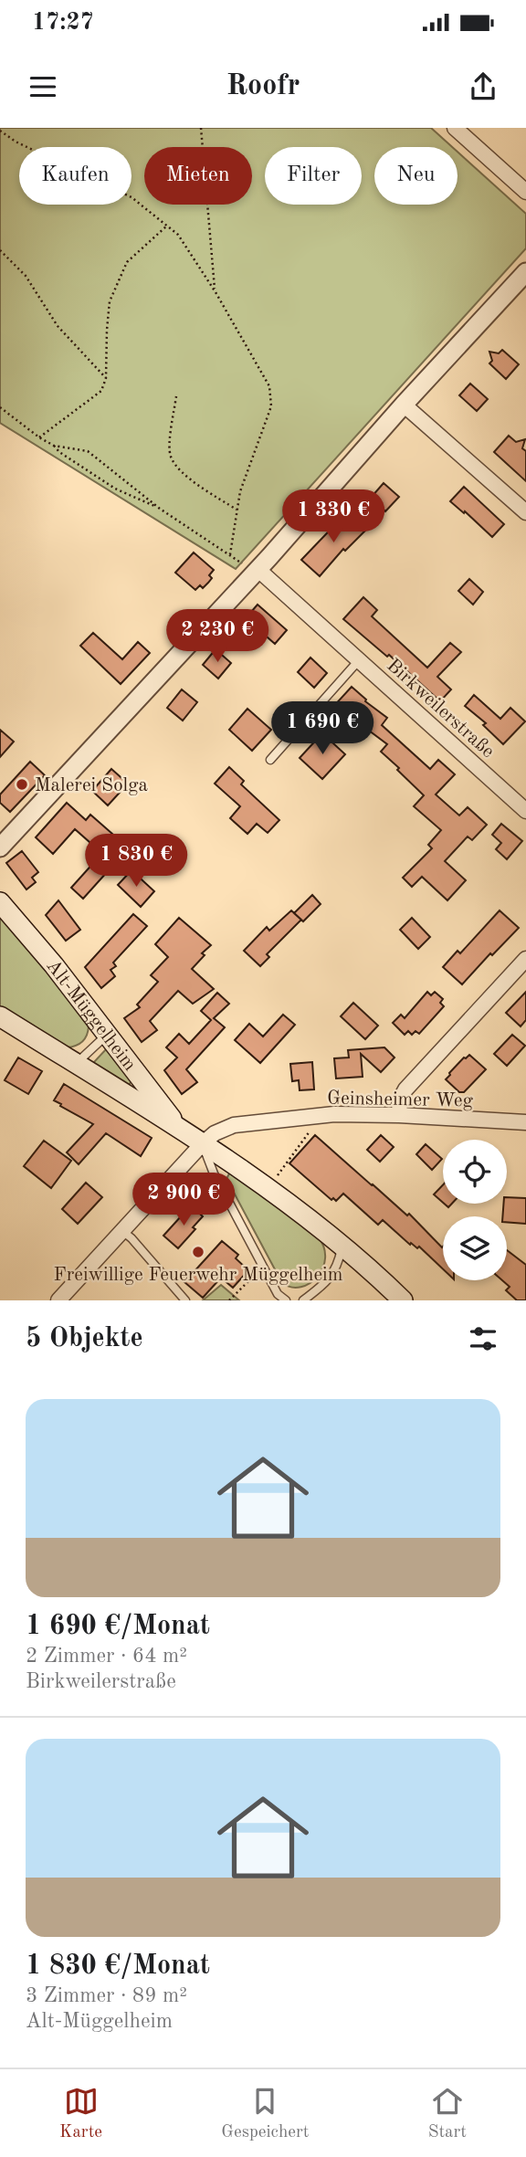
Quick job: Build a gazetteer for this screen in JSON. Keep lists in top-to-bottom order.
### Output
{
  "streets": {
    "main road": ["Alt-Müggelheim"],
    "street": ["Birkweilerstraße", "Geinsheimer Weg"]
  },
  "crossings": [
    ["Alt-Müggelheim", "Geinsheimer Weg"]
  ],
  "places": ["Malerei Solga", "Freiwillige Feuerwehr Müggelheim"],
  "page": {
    "status": "17:27",
    "header": "Roofr",
    "chip": [
      "Kaufen",
      "Mieten",
      "Filter",
      "Neu"
    ],
    "price": [
      "1 330 €",
      "2 230 €",
      "1 690 €",
      "1 830 €",
      "2 900 €"
    ],
    "heading": "5 Objekte",
    "list": [
      {
        "name": "1 690 €/Monat",
        "note": "2 Zimmer · 64 m² · Birkweilerstraße"
      },
      {
        "name": "1 830 €/Monat",
        "note": "3 Zimmer · 89 m² · Alt-Müggelheim"
      }
    ],
    "tabs": ["Karte", "Gespeichert", "Start"]
  }
}
